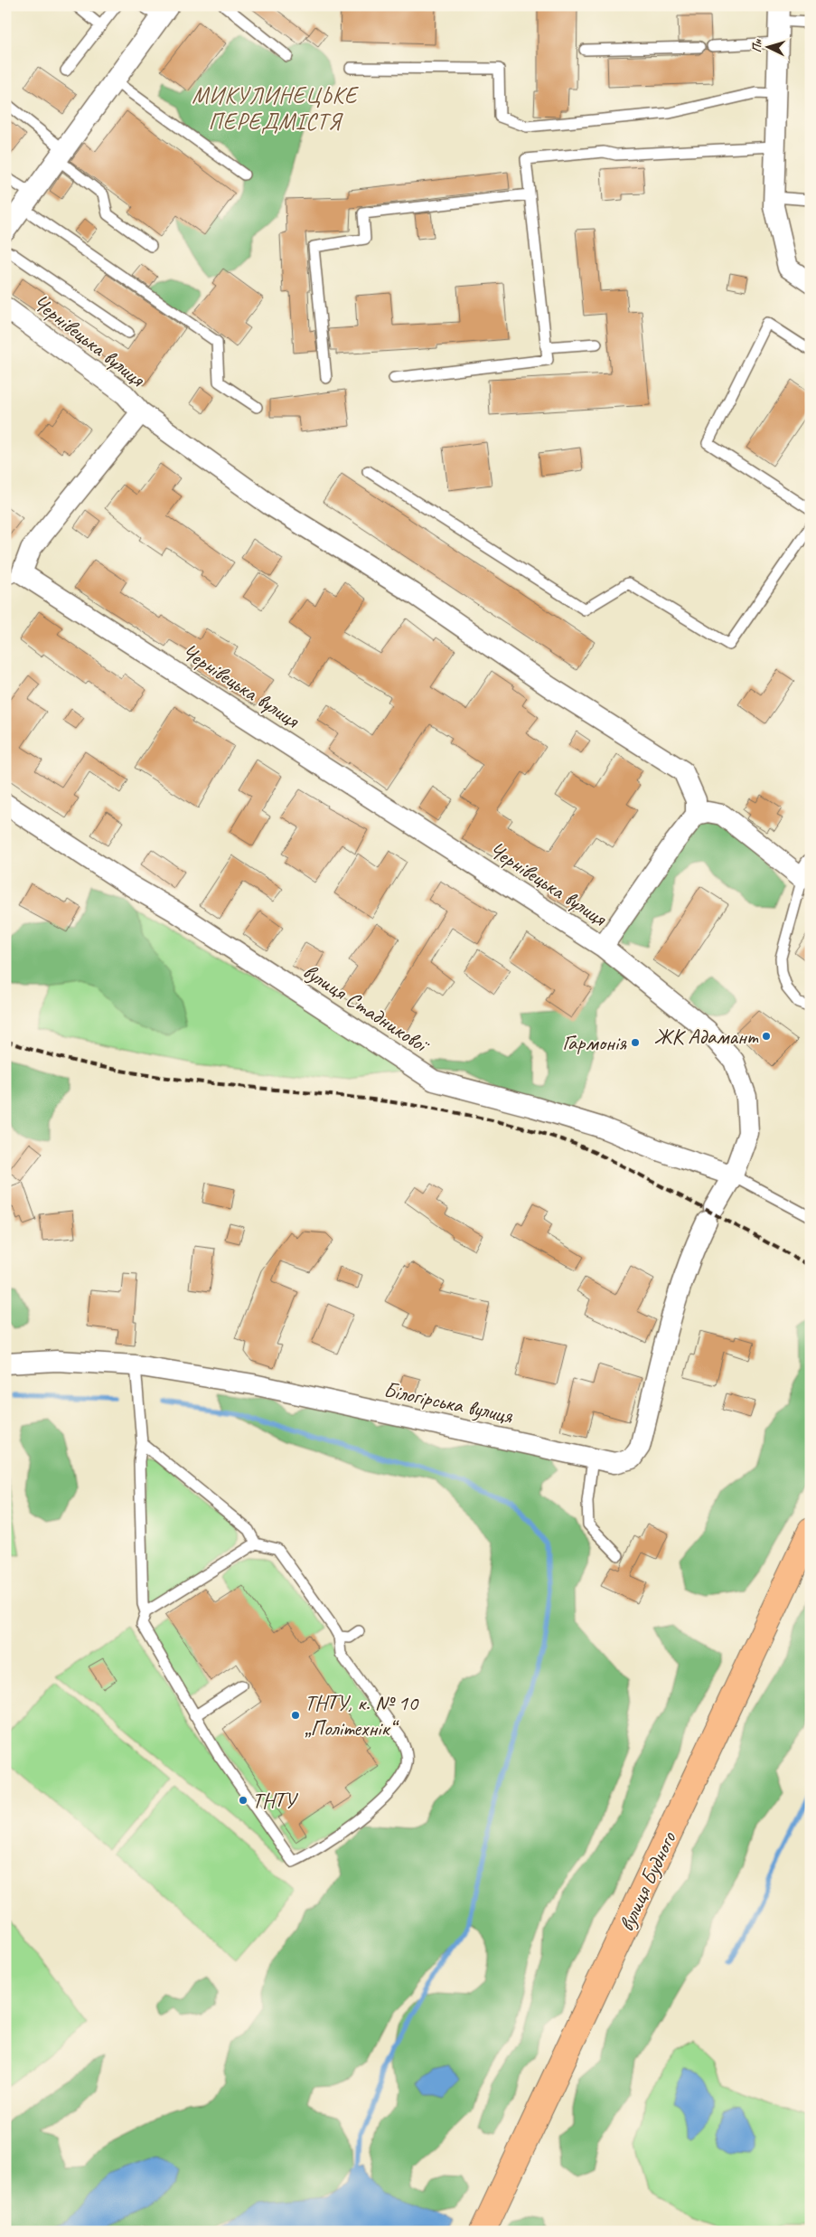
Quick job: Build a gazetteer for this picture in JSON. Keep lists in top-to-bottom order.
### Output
{
  "streets": {
    "highway": ["вулиця Будного"],
    "street": ["Чернівецька вулиця", "вулиця Стадникової", "Білогірська вулиця"]
  },
  "crossings": [
    ["Чернівецька вулиця", "вулиця Стадникової"],
    ["Чернівецька вулиця", "Білогірська вулиця"]
  ],
  "districts": ["МИКУЛИНЕЦЬКЕ ПЕРЕДМІСТЯ"],
  "places": [
    "ЖК Адамант",
    "Гармонія",
    "ТНТУ, к. № 10 „Політехнік“",
    "ТНТУ"
  ],
  "north": "left"
}
